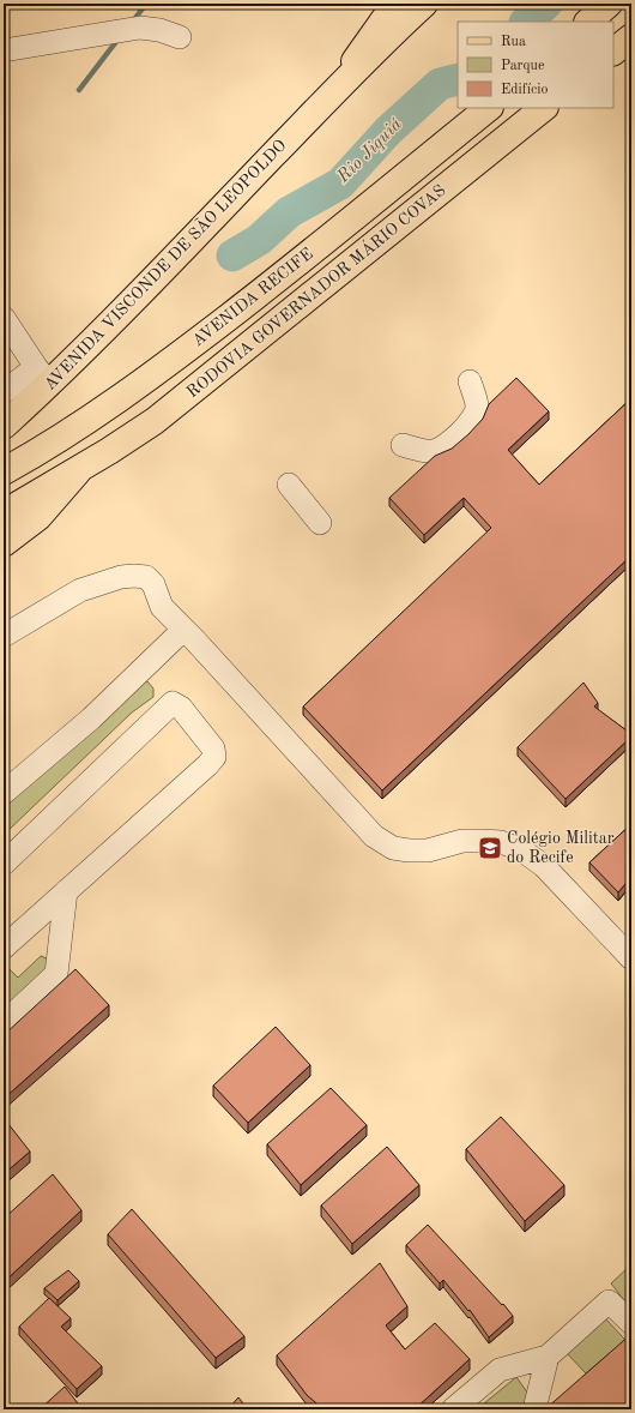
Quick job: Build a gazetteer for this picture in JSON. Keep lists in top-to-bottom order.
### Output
{
  "streets": {
    "main road": ["AVENIDA VISCONDE DE SÃO LEOPOLDO", "RODOVIA GOVERNADOR MÁRIO COVAS", "AVENIDA RECIFE"]
  },
  "water": ["Rio Jiquiá"],
  "places": {
    "school or university": ["Colégio Militar do Recife"]
  },
  "legend": ["Rua", "Parque", "Edifício"]
}
